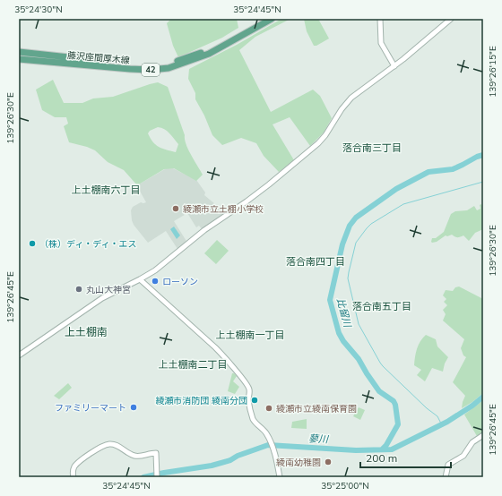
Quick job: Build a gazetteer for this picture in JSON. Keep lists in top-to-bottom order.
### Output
{
  "streets": {
    "main road": ["藤沢座間厚木線", "42"]
  },
  "crossings": [
    ["藤沢座間厚木線", "42"]
  ],
  "districts": [
    "落合南三丁目",
    "上土棚南六丁目",
    "落合南四丁目",
    "落合南五丁目",
    "上土棚南",
    "上土棚南一丁目",
    "上土棚南二丁目"
  ],
  "water": ["比留川", "蓼川"],
  "places": [
    "綾瀬市立土棚小学校",
    "（株）ディ・ディ・エス",
    "ローソン",
    "丸山大神宮",
    "綾瀬市消防団 綾南分団",
    "ファミリーマート",
    "綾瀬市立綾南保育園",
    "綾南幼稚園"
  ],
  "scale_bar": "200 m",
  "coordinates": [
    "35°24'30\"N",
    "35°24'45\"N",
    "139°26'15\"E",
    "139°26'30\"E",
    "139°26'45\"E",
    "35°25'00\"N"
  ]
}
